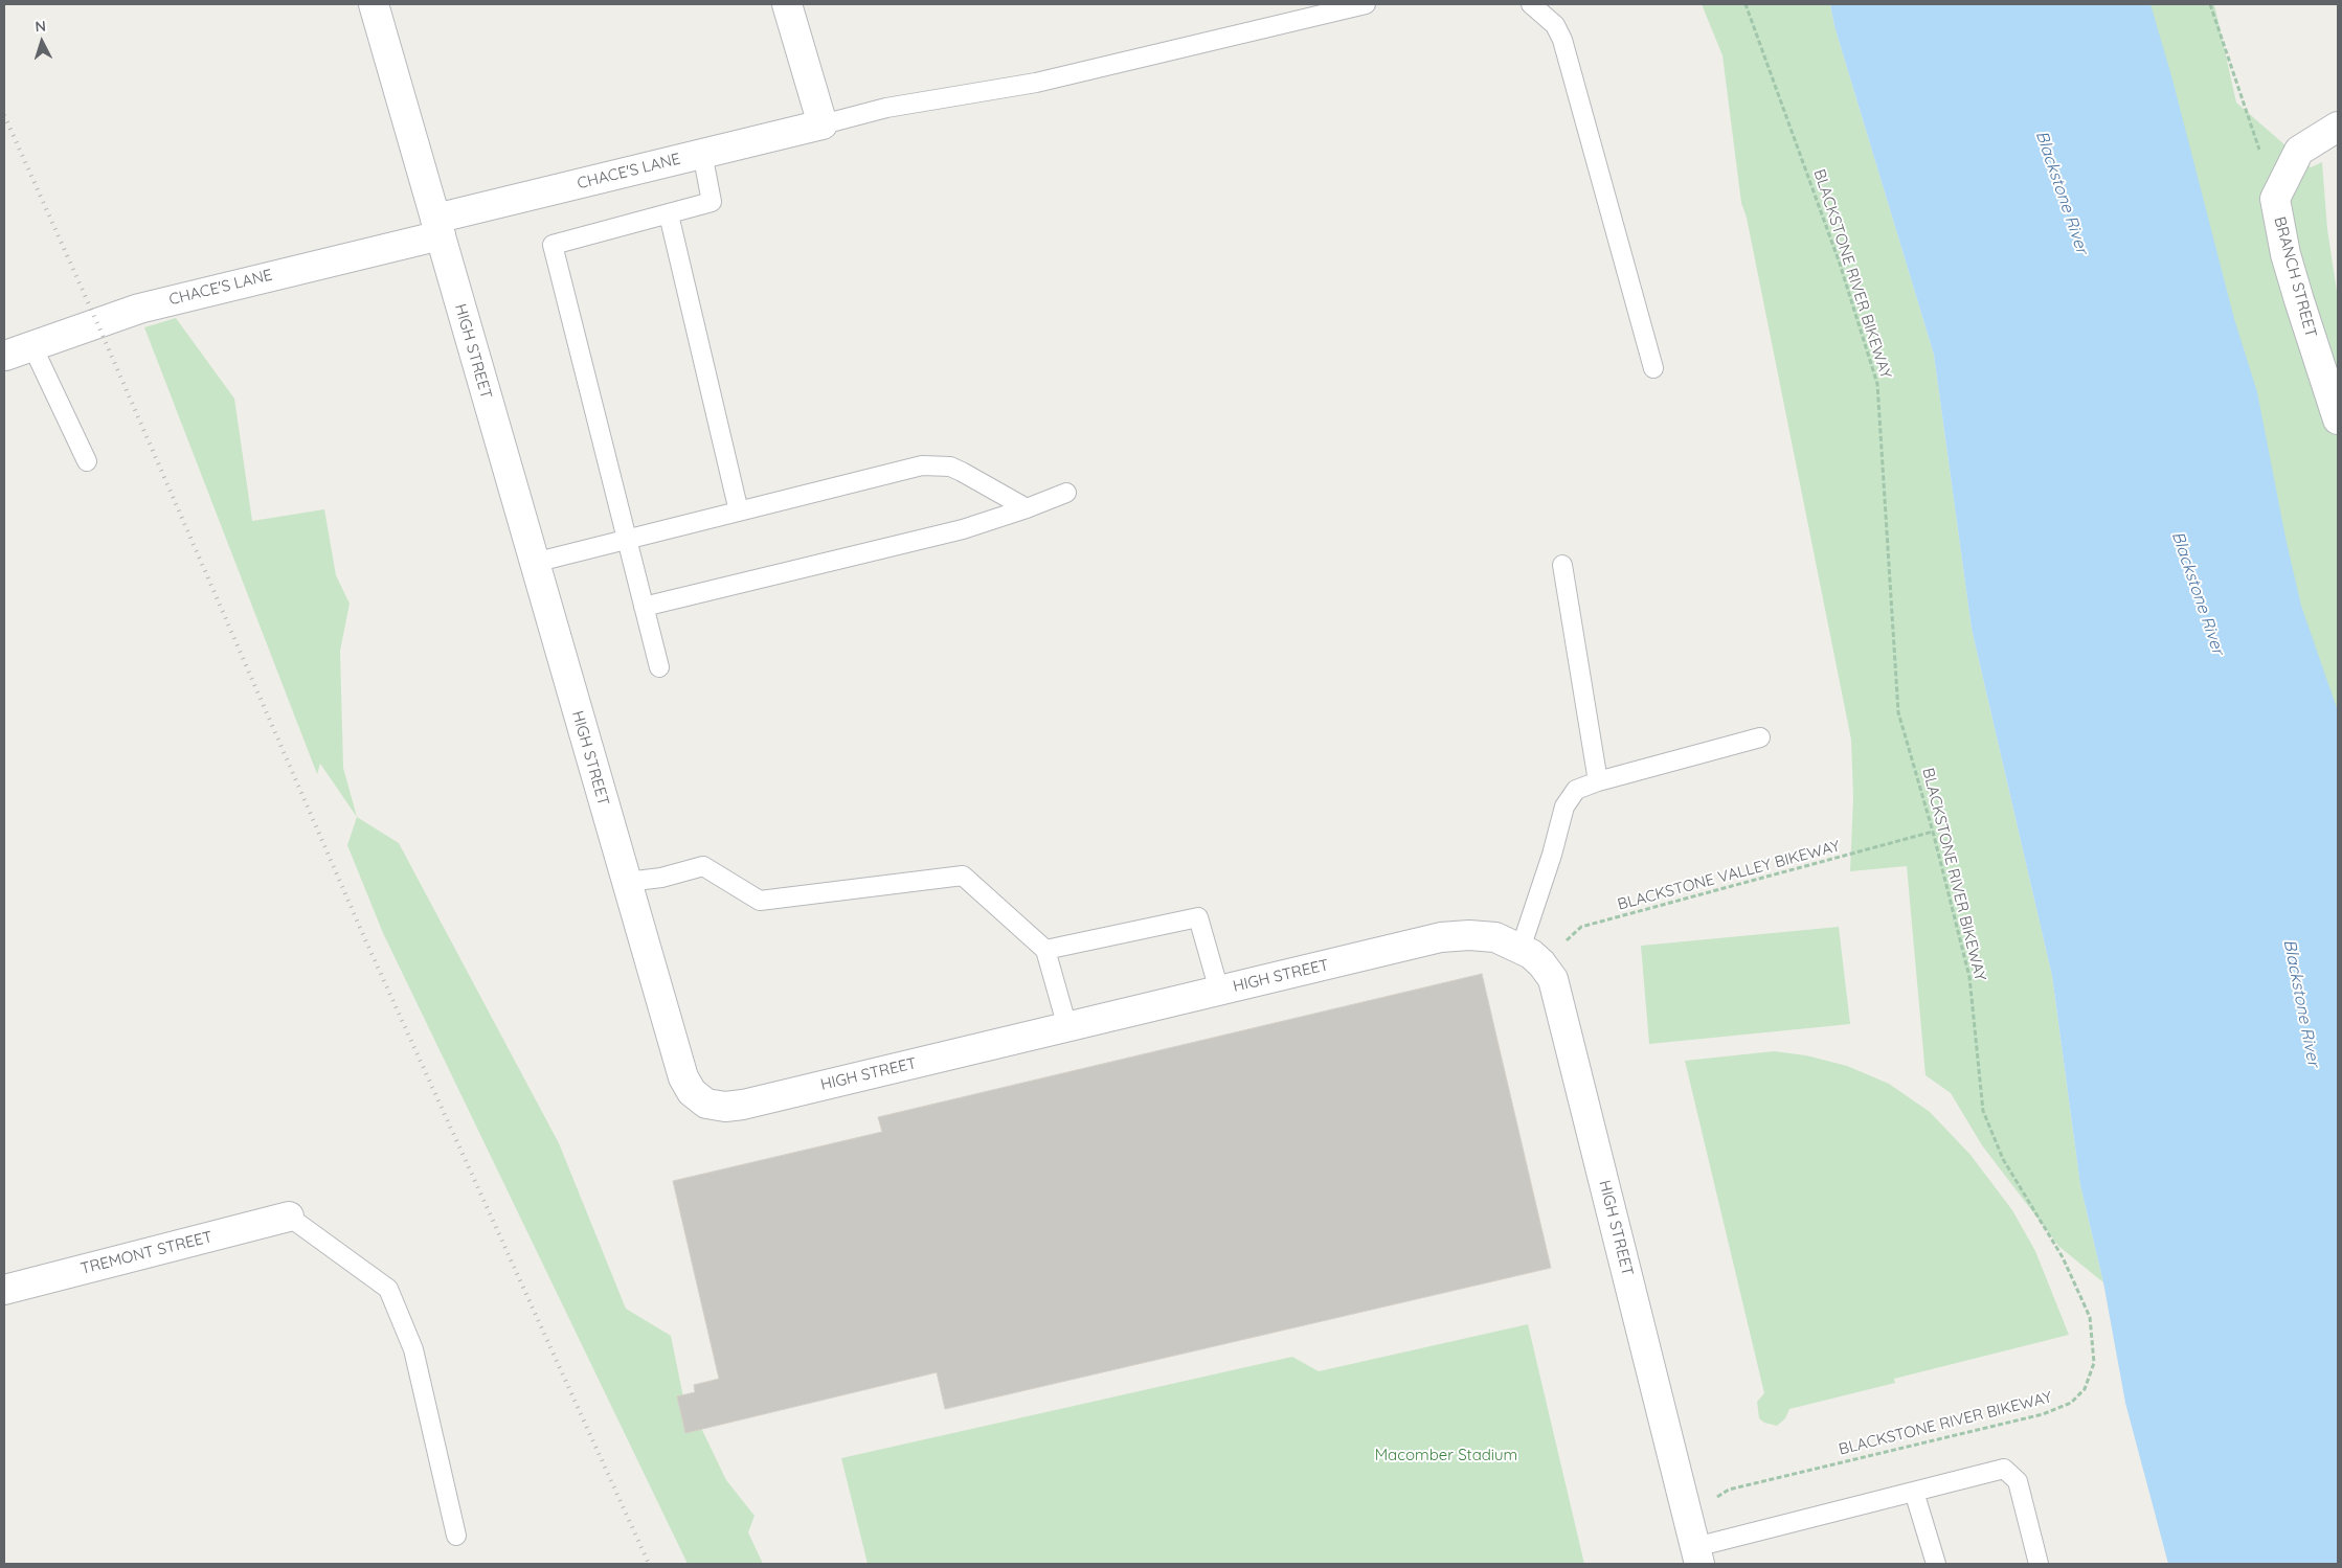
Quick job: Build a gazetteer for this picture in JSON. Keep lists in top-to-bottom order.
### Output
{
  "streets": {
    "street": [
      "CHACE'S LANE",
      "BRANCH STREET",
      "HIGH STREET",
      "TREMONT STREET"
    ],
    "path": ["BLACKSTONE RIVER BIKEWAY", "BLACKSTONE VALLEY BIKEWAY"]
  },
  "crossings": [
    ["CHACE'S LANE", "HIGH STREET"],
    ["BLACKSTONE RIVER BIKEWAY", "HIGH STREET"],
    ["BLACKSTONE RIVER BIKEWAY", "BLACKSTONE VALLEY BIKEWAY"],
    ["HIGH STREET", "BLACKSTONE VALLEY BIKEWAY"]
  ],
  "water": ["Blackstone River"],
  "parks": ["Macomber Stadium"],
  "north": "top"
}
